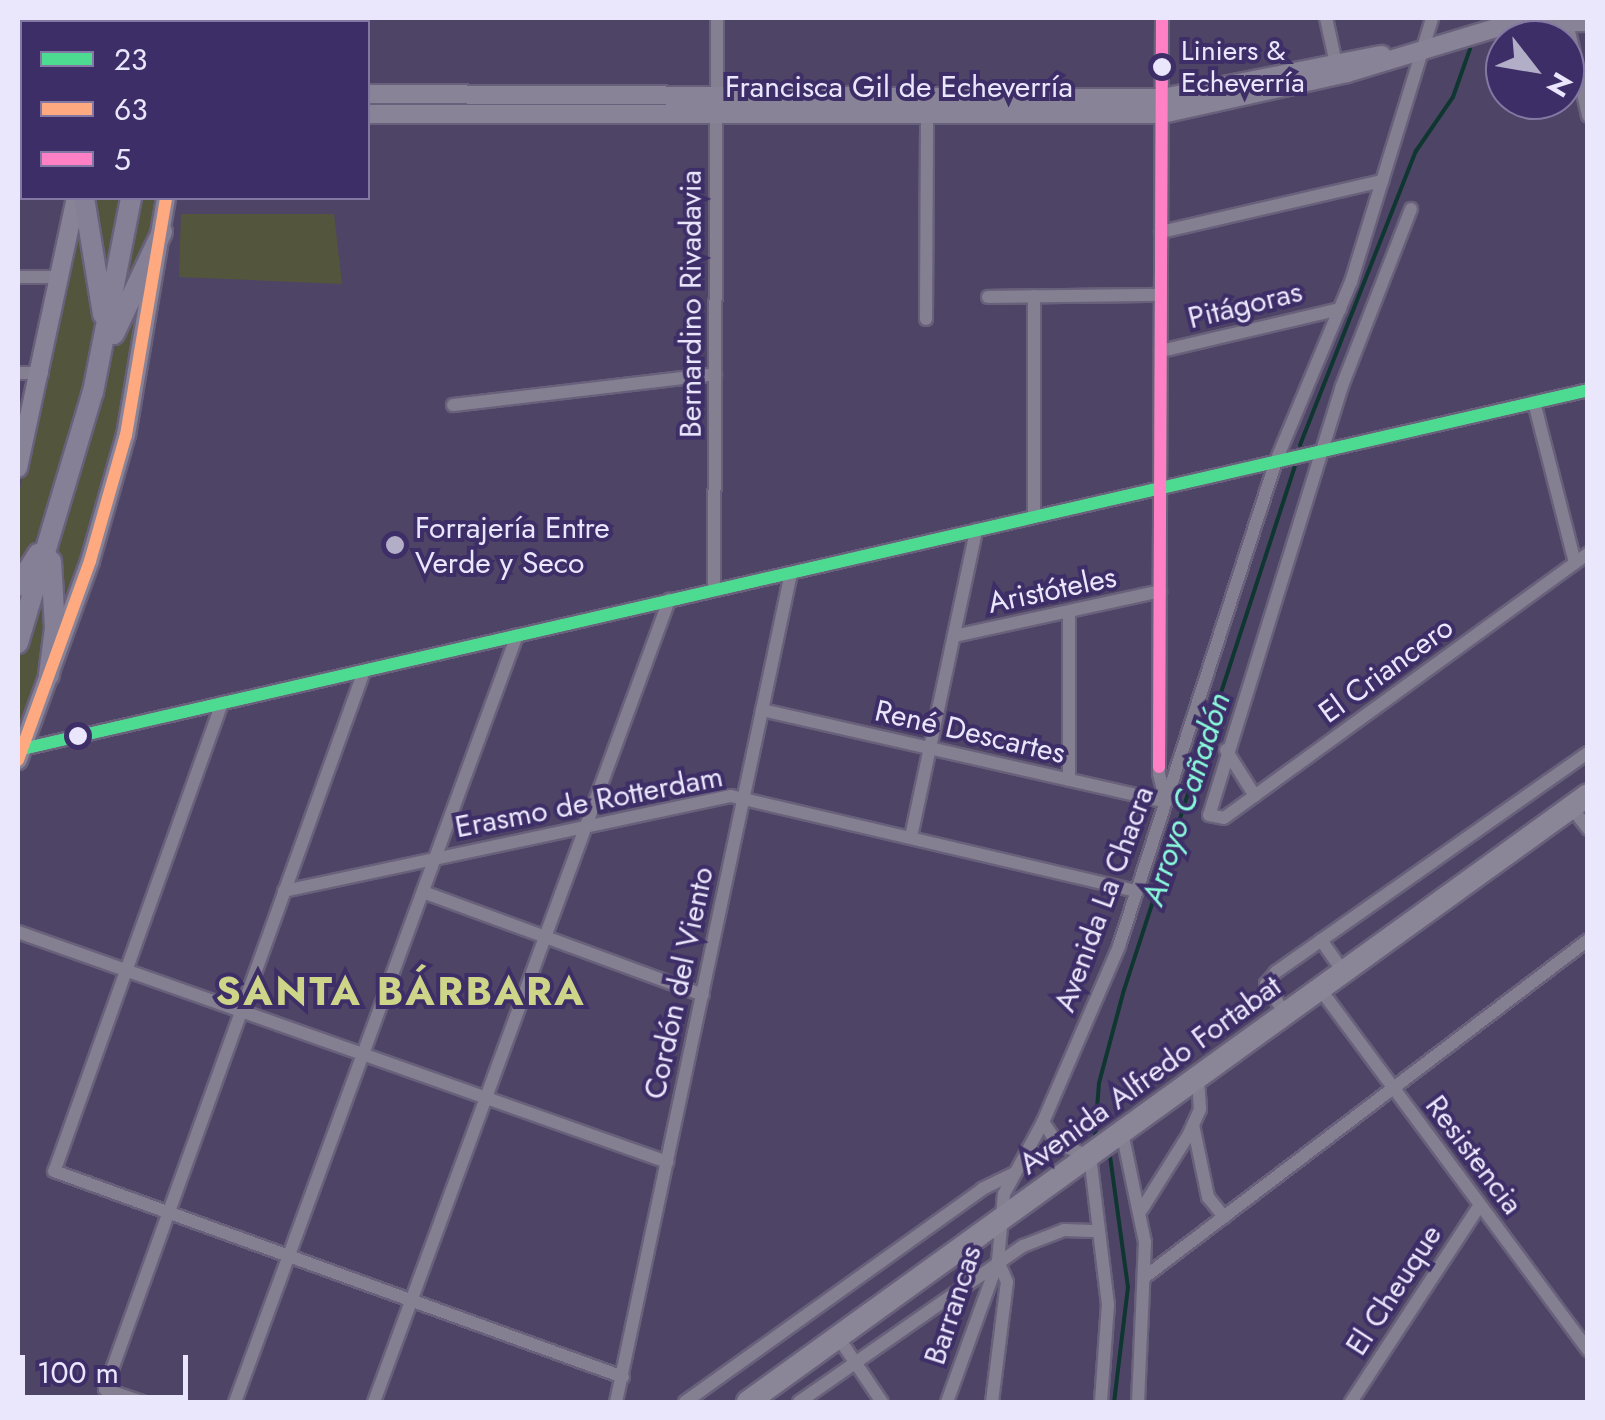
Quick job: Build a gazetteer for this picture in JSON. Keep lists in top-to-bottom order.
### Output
{
  "streets": {
    "highway": ["Avenida Alfredo Fortabat"],
    "street": [
      "Francisca Gil de Echeverría",
      "Bernardino Rivadavia",
      "Pitágoras",
      "Aristóteles",
      "El Criancero",
      "René Descartes",
      "Erasmo de Rotterdam",
      "Avenida La Chacra",
      "Cordón del Viento",
      "Resistencia",
      "El Cheuque",
      "Barrancas"
    ]
  },
  "crossings": [
    ["Francisca Gil de Echeverría", "Bernardino Rivadavia"],
    ["Francisca Gil de Echeverría", "Avenida La Chacra"],
    ["Pitágoras", "Avenida La Chacra"],
    ["René Descartes", "Avenida La Chacra"],
    ["René Descartes", "Cordón del Viento"],
    ["Erasmo de Rotterdam", "Avenida La Chacra"],
    ["Erasmo de Rotterdam", "Cordón del Viento"],
    ["Avenida La Chacra", "Avenida Alfredo Fortabat"],
    ["Avenida La Chacra", "Barrancas"],
    ["Avenida Alfredo Fortabat", "Resistencia"],
    ["Avenida Alfredo Fortabat", "Barrancas"],
    ["Resistencia", "El Cheuque"]
  ],
  "districts": ["SANTA BÁRBARA"],
  "water": ["Arroyo Cañadón"],
  "places": ["Liniers & Echeverría", "Forrajería Entre Verde y Seco"],
  "lines": ["transit line 5", "transit line 63", "transit line 23"],
  "legend": ["23", "63", "5"],
  "scale_bar": "100 m",
  "north": "bottom right"
}
